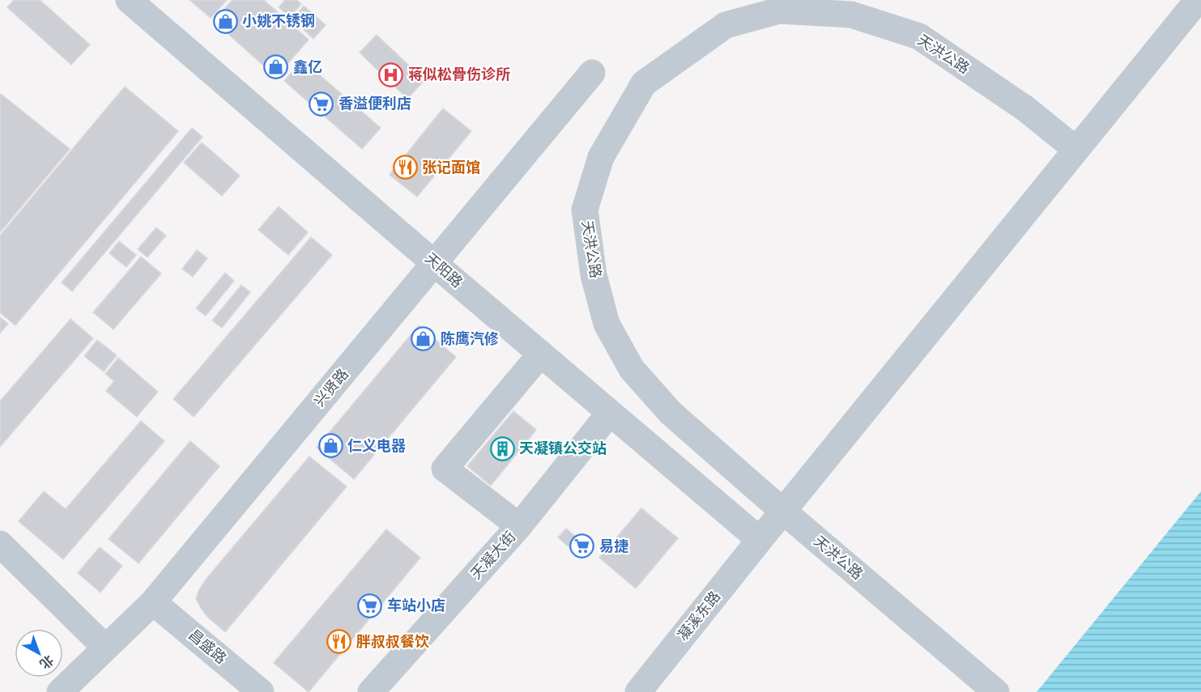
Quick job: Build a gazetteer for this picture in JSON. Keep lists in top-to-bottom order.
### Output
{
  "streets": {
    "street": [
      "天洪公路",
      "天阳路",
      "兴贤路",
      "天凝大街",
      "凝溪东路",
      "昌盛路"
    ]
  },
  "crossings": [
    ["天洪公路", "凝溪东路"],
    ["天阳路", "兴贤路"],
    ["天阳路", "天凝大街"],
    ["天阳路", "凝溪东路"],
    ["兴贤路", "昌盛路"]
  ],
  "places": {
    "shop": [
      "小姚不锈钢",
      "鑫亿",
      "陈鹰汽修",
      "仁义电器"
    ],
    "hospital": ["蒋似松骨伤诊所"],
    "supermarket": ["香溢便利店", "易捷", "车站小店"],
    "restaurant": ["张记面馆", "胖叔叔餐饮"],
    "building": ["天凝镇公交站"]
  },
  "north": "bottom right"
}
